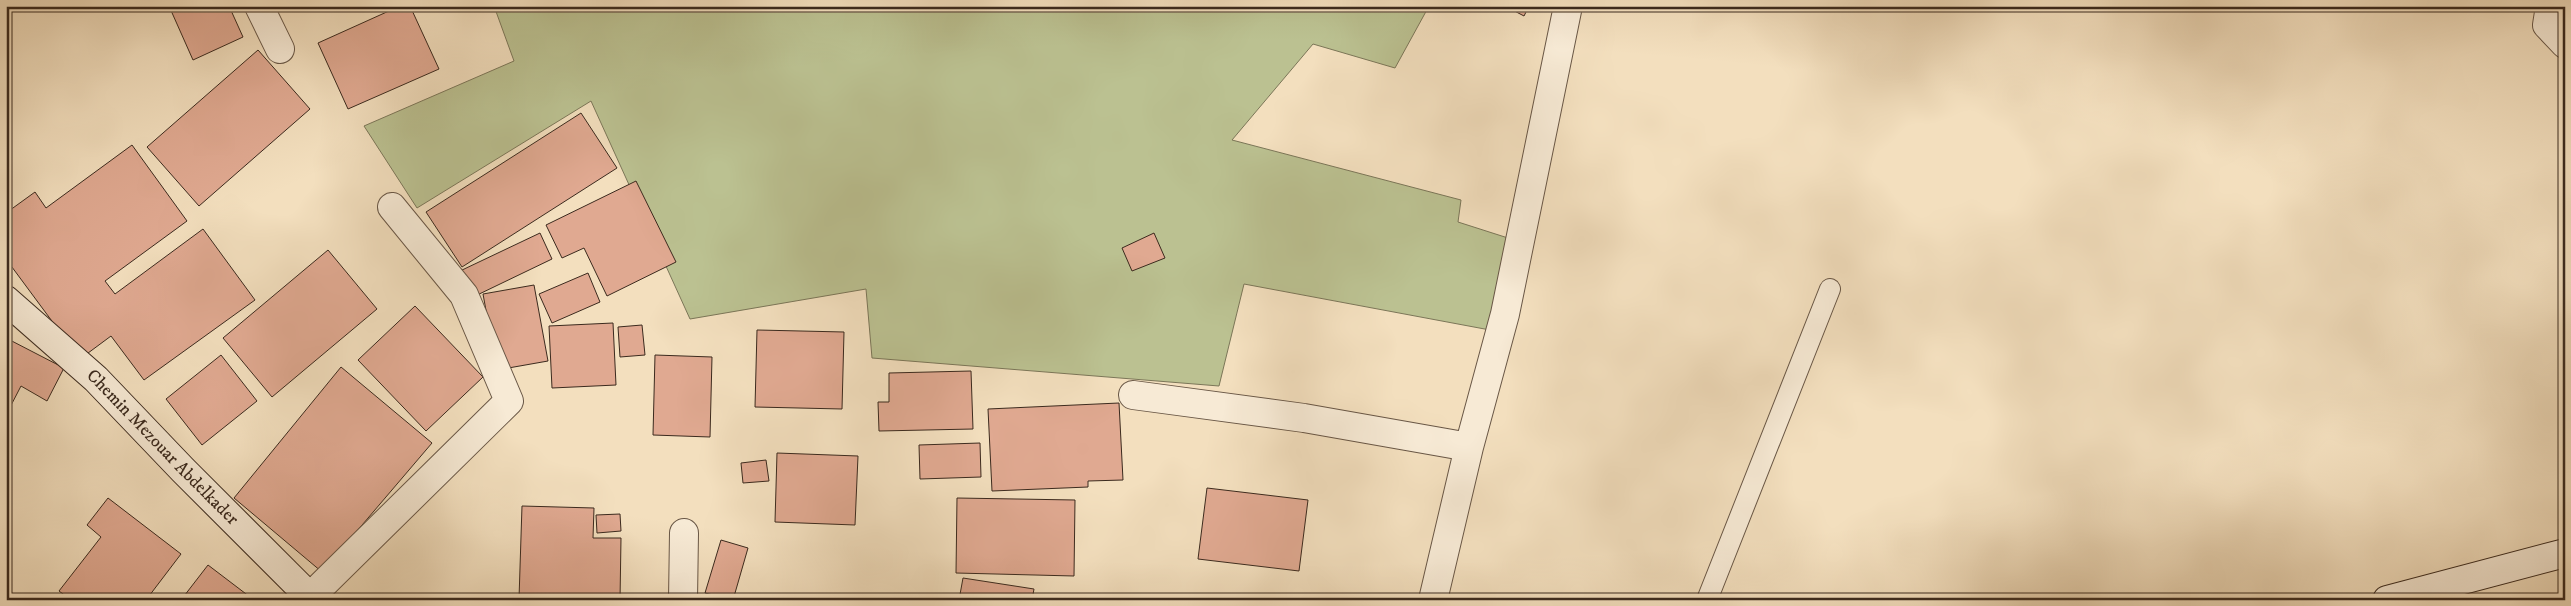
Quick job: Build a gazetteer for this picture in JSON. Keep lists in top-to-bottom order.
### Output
{
  "streets": {
    "street": ["Chemin Mezouar Abdelkader"]
  }
}
